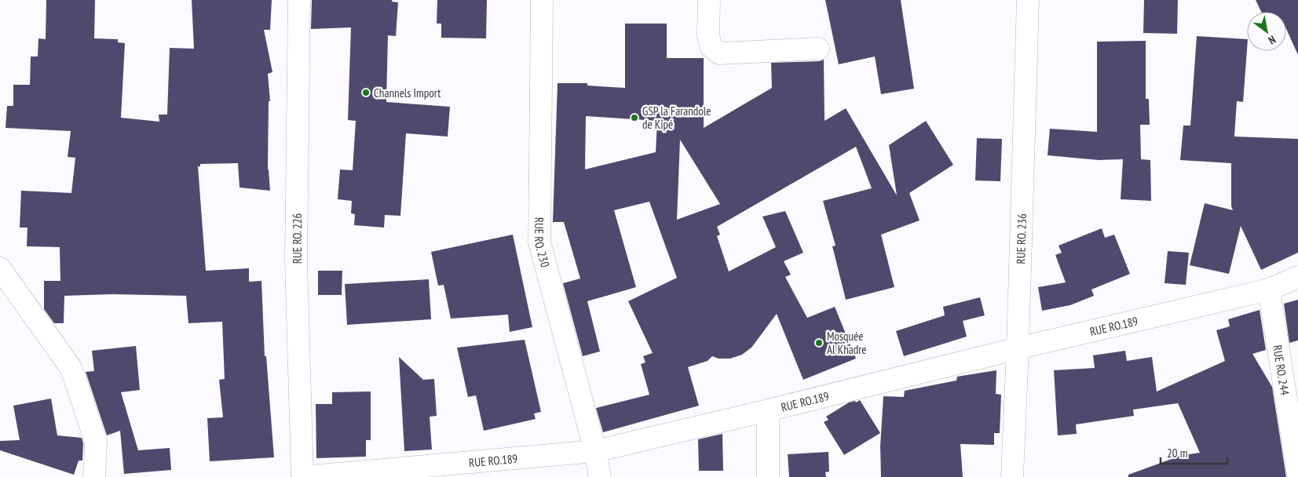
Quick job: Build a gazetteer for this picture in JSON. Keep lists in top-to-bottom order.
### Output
{
  "streets": {
    "street": [
      "RUE RO. 226",
      "RUE RO. 236",
      "RUE RO. 230",
      "RUE RO.189",
      "RUE RO. 244"
    ]
  },
  "crossings": [
    ["RUE RO. 226", "RUE RO.189"],
    ["RUE RO. 236", "RUE RO.189"],
    ["RUE RO. 230", "RUE RO.189"],
    ["RUE RO.189", "RUE RO. 244"]
  ],
  "places": ["Channels Import", "GSP la Farandole de Kipé", "Mosquée Al Khadre"],
  "scale_bar": "20 m",
  "north": "bottom right"
}
